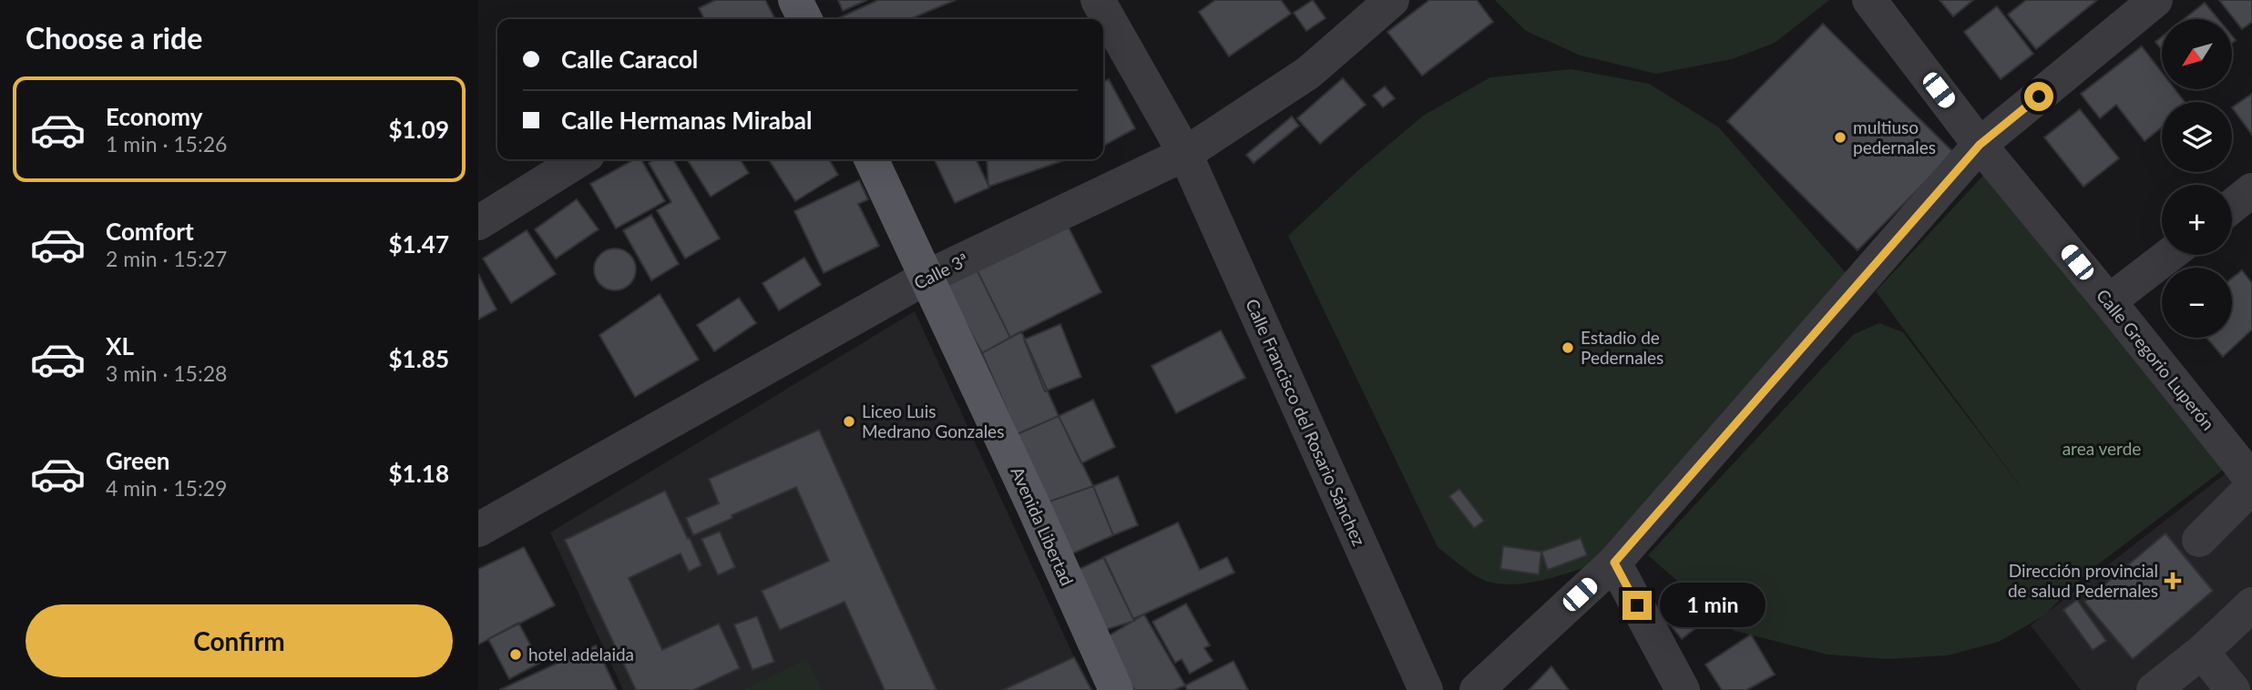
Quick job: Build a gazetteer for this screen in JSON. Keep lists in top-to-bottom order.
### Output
{
  "streets": {
    "main road": ["Avenida Libertad"],
    "street": ["Calle 3ª", "Calle Gregorio Luperón", "Calle Francisco del Rosario Sánchez"]
  },
  "crossings": [
    ["Calle 3ª", "Calle Francisco del Rosario Sánchez"],
    ["Calle 3ª", "Avenida Libertad"]
  ],
  "parks": ["area verde"],
  "places": {
    "other": [
      "multiuso pedernales",
      "Estadio de Pedernales",
      "Liceo Luis Medrano Gonzales",
      "hotel adelaida"
    ],
    "health": ["Dirección provincial de salud Pedernales"]
  },
  "north": "bottom left",
  "page": {
    "heading": "Choose a ride",
    "map_buttons": ["+", "−"],
    "banner": ["Calle Caracol", "Calle Hermanas Mirabal"],
    "list": [
      {
        "name": "Economy",
        "note": "1 min · 15:26",
        "value": "$1.09"
      },
      {
        "name": "Comfort",
        "note": "2 min · 15:27",
        "value": "$1.47"
      },
      {
        "name": "XL",
        "note": "3 min · 15:28",
        "value": "$1.85"
      },
      {
        "name": "Green",
        "note": "4 min · 15:29",
        "value": "$1.18"
      }
    ],
    "bubble": "1 min",
    "buttons": "Confirm"
  }
}
